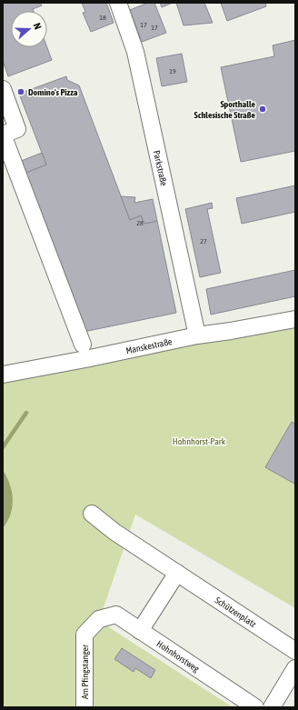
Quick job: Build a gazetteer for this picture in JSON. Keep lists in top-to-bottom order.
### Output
{
  "streets": {
    "street": [
      "Parkstraße",
      "Manskestraße",
      "Schützenplatz",
      "Hohnhorstweg",
      "Am Pfingstanger"
    ]
  },
  "crossings": [
    ["Parkstraße", "Manskestraße"],
    ["Hohnhorstweg", "Am Pfingstanger"]
  ],
  "parks": ["Hohnhorst-Park"],
  "places": ["Domino's Pizza", "Sporthalle Schlesische Straße"],
  "house_numbers": [
    "18",
    "17",
    "17",
    "19",
    "28",
    "27"
  ],
  "north": "right"
}
